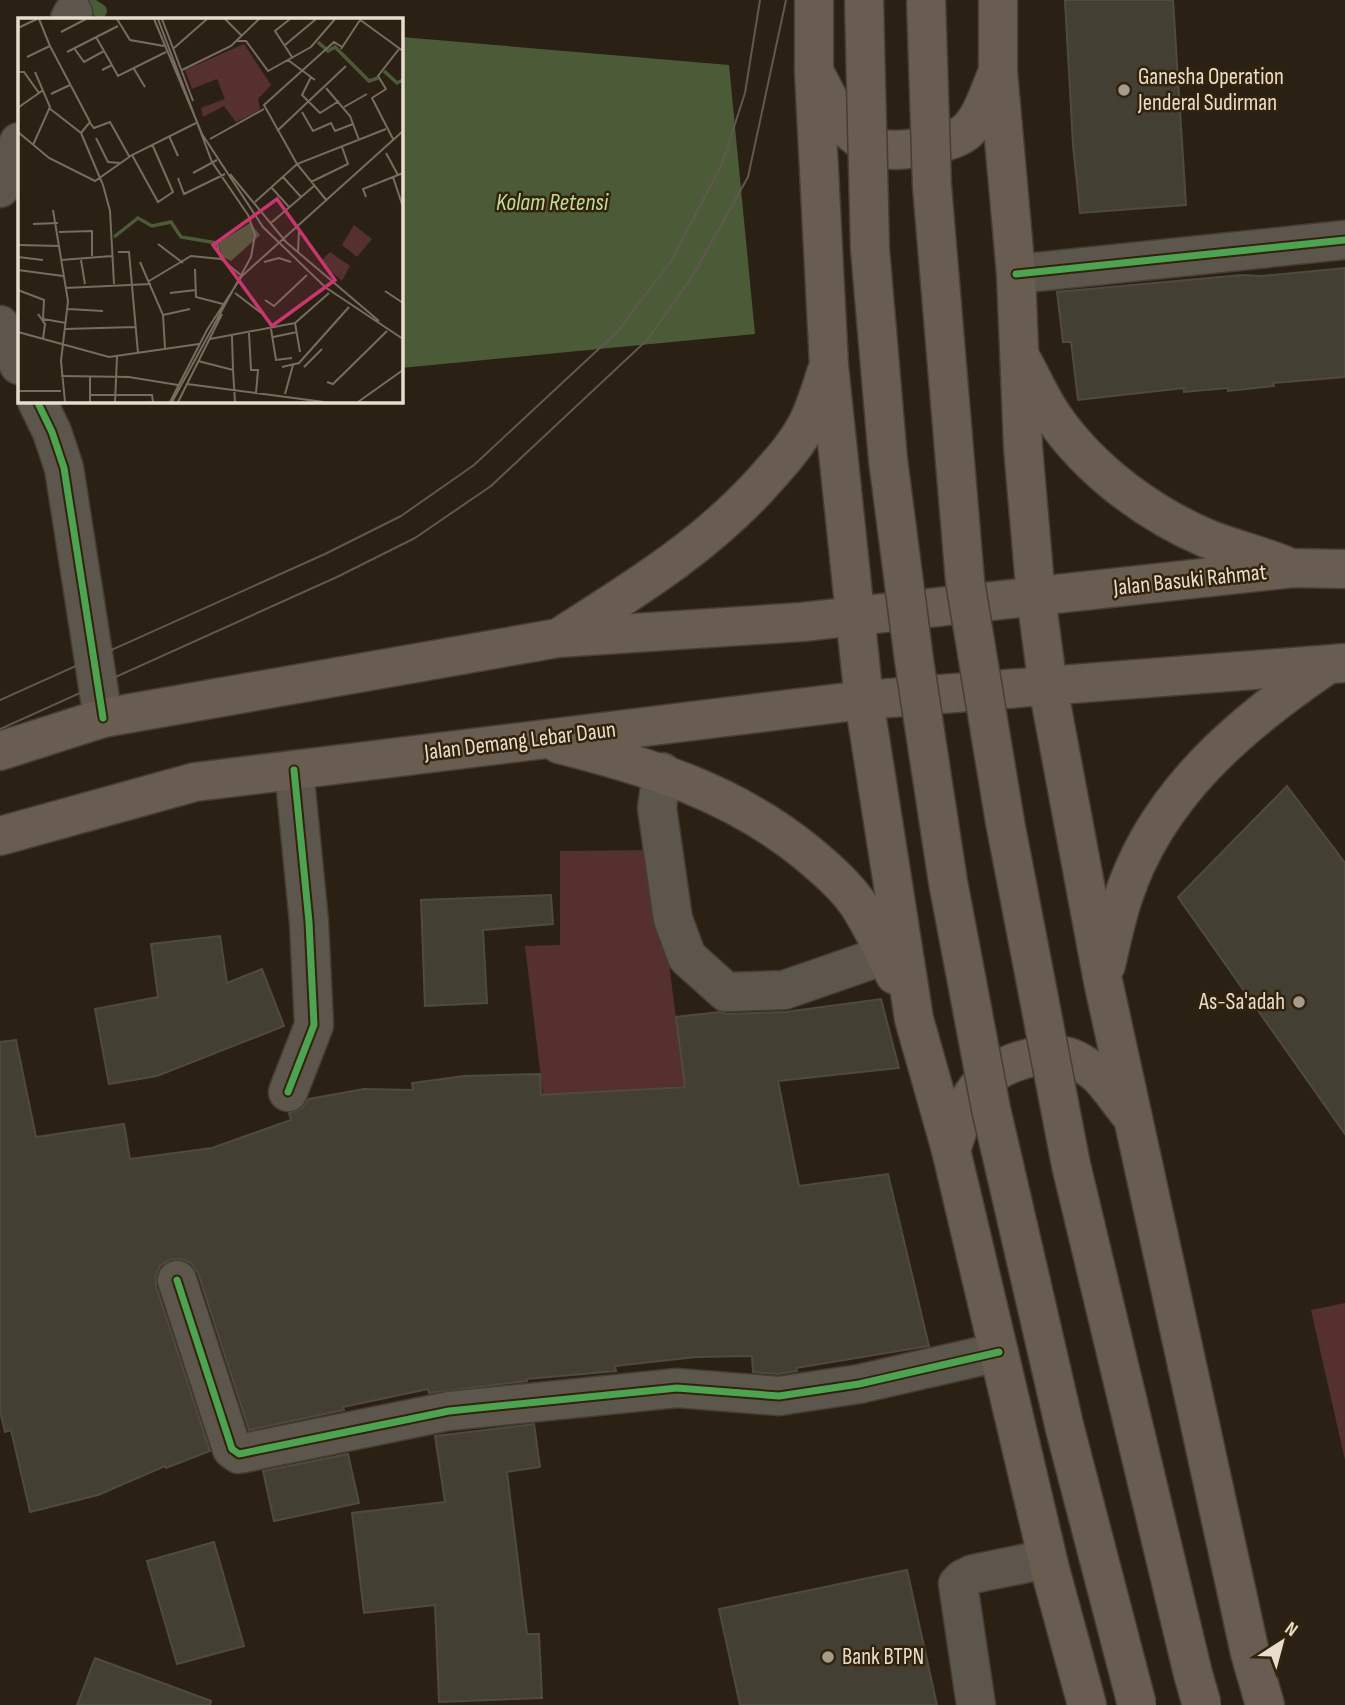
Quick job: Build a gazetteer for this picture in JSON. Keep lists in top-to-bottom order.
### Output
{
  "streets": {
    "highway": ["Jalan Basuki Rahmat", "Jalan Demang Lebar Daun"]
  },
  "water": ["Kolam Retensi"],
  "places": ["Ganesha Operation Jenderal Sudirman", "As-Sa'adah", "Bank BTPN"],
  "north": "top right"
}
